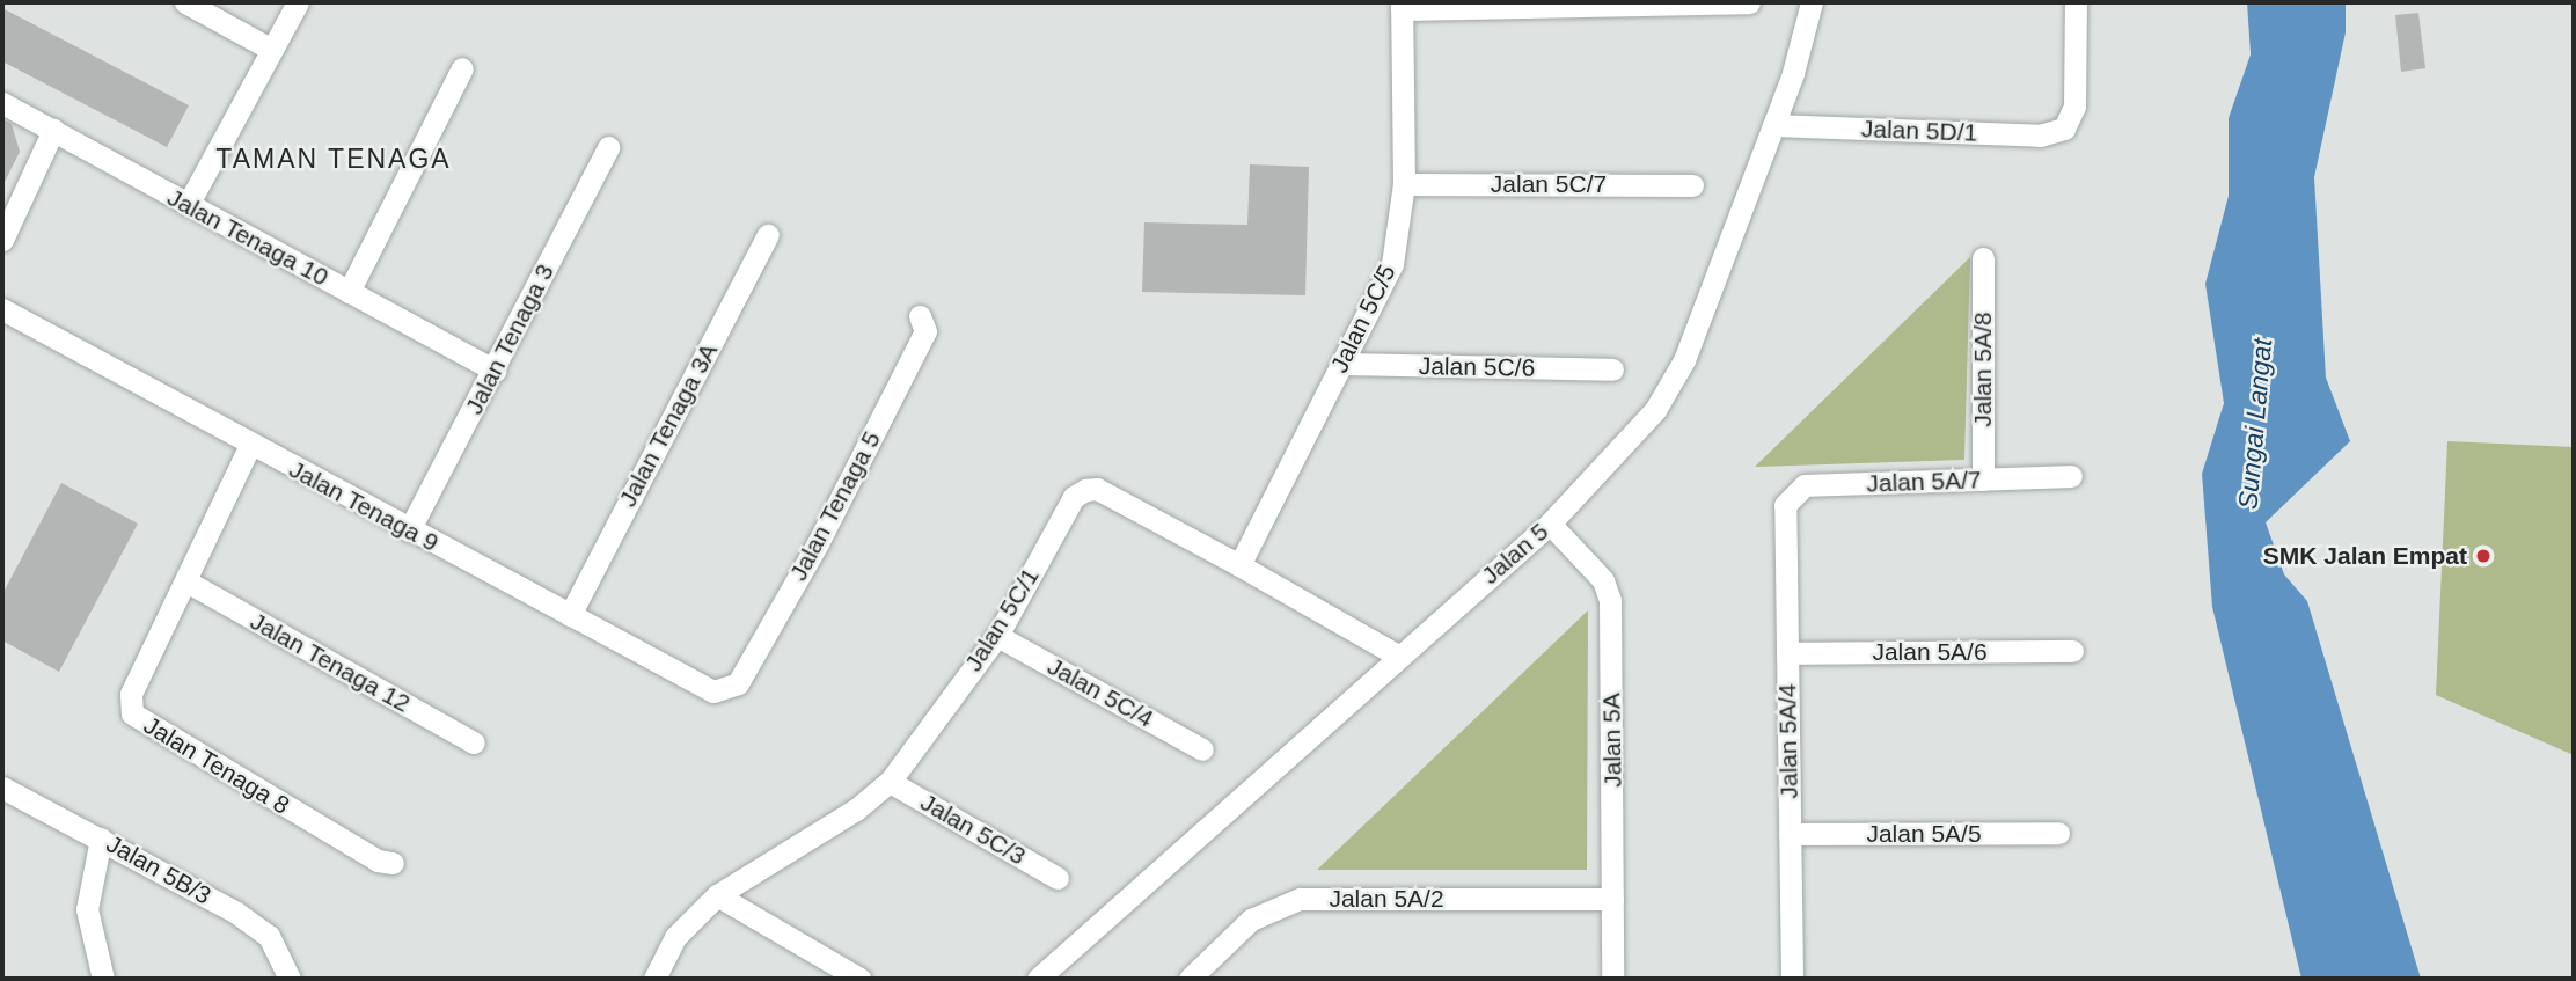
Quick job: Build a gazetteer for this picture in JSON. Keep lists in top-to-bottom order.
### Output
{
  "streets": {
    "street": [
      "Jalan 5D/1",
      "Jalan 5C/7",
      "Jalan Tenaga 10",
      "Jalan 5C/5",
      "Jalan Tenaga 3",
      "Jalan 5C/6",
      "Jalan 5A/8",
      "Jalan Tenaga 3A",
      "Jalan 5A/7",
      "Jalan Tenaga 9",
      "Jalan Tenaga 5",
      "Jalan 5",
      "Jalan 5C/1",
      "Jalan 5A/6",
      "Jalan Tenaga 12",
      "Jalan 5C/4",
      "Jalan 5A",
      "Jalan 5A/4",
      "Jalan Tenaga 8",
      "Jalan 5C/3",
      "Jalan 5A/5",
      "Jalan 5B/3",
      "Jalan 5A/2"
    ]
  },
  "crossings": [
    ["Jalan 5D/1", "Jalan 5"],
    ["Jalan 5C/7", "Jalan 5C/5"],
    ["Jalan Tenaga 10", "Jalan Tenaga 3"],
    ["Jalan 5C/5", "Jalan 5C/6"],
    ["Jalan 5C/5", "Jalan 5C/1"],
    ["Jalan Tenaga 3", "Jalan Tenaga 9"],
    ["Jalan 5A/8", "Jalan 5A/7"],
    ["Jalan Tenaga 3A", "Jalan Tenaga 9"],
    ["Jalan 5A/7", "Jalan 5A/4"],
    ["Jalan Tenaga 9", "Jalan Tenaga 5"],
    ["Jalan Tenaga 9", "Jalan Tenaga 8"],
    ["Jalan 5", "Jalan 5C/1"],
    ["Jalan 5", "Jalan 5A"],
    ["Jalan 5C/1", "Jalan 5C/4"],
    ["Jalan 5C/1", "Jalan 5C/3"],
    ["Jalan 5A/6", "Jalan 5A/4"],
    ["Jalan Tenaga 12", "Jalan Tenaga 8"],
    ["Jalan 5A", "Jalan 5A/2"],
    ["Jalan 5A/4", "Jalan 5A/5"]
  ],
  "districts": ["TAMAN TENAGA"],
  "water": ["Sungai Langat"],
  "places": ["SMK Jalan Empat"]
}
